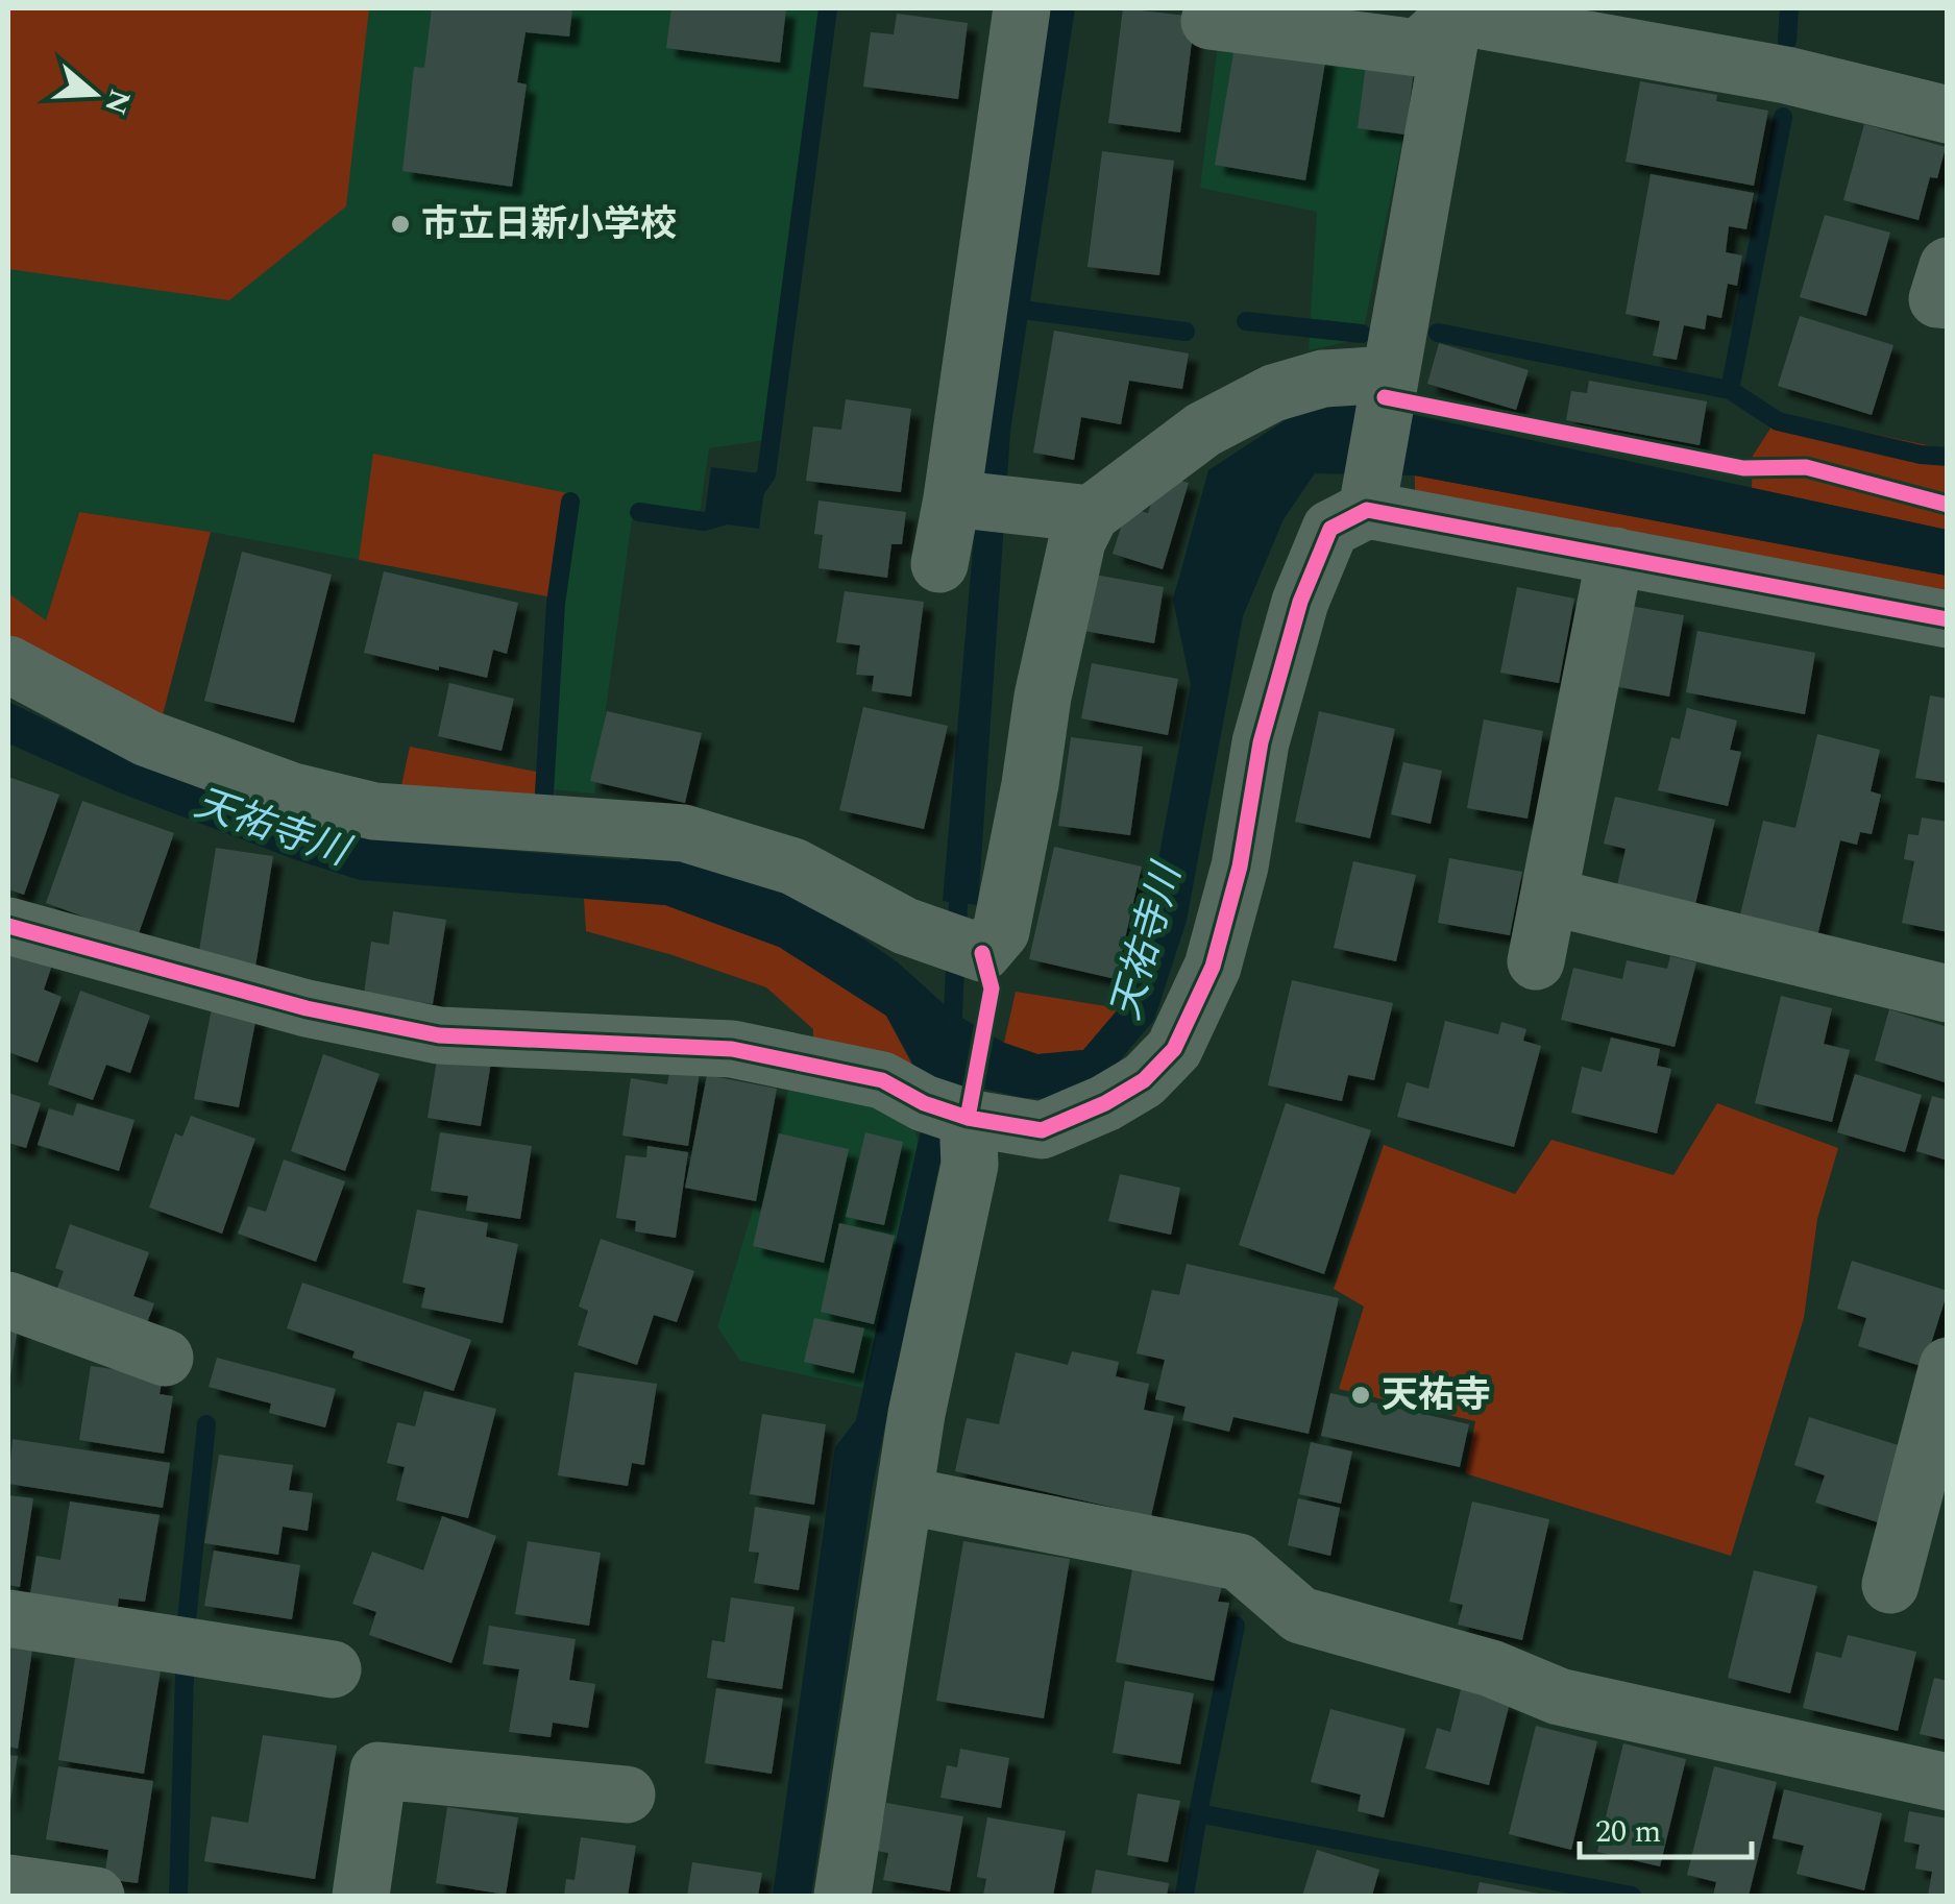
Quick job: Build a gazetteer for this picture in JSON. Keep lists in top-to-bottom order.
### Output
{
  "water": ["天祐寺川"],
  "places": ["市立日新小学校", "天祐寺"],
  "scale_bar": "20 m",
  "north": "right"
}
